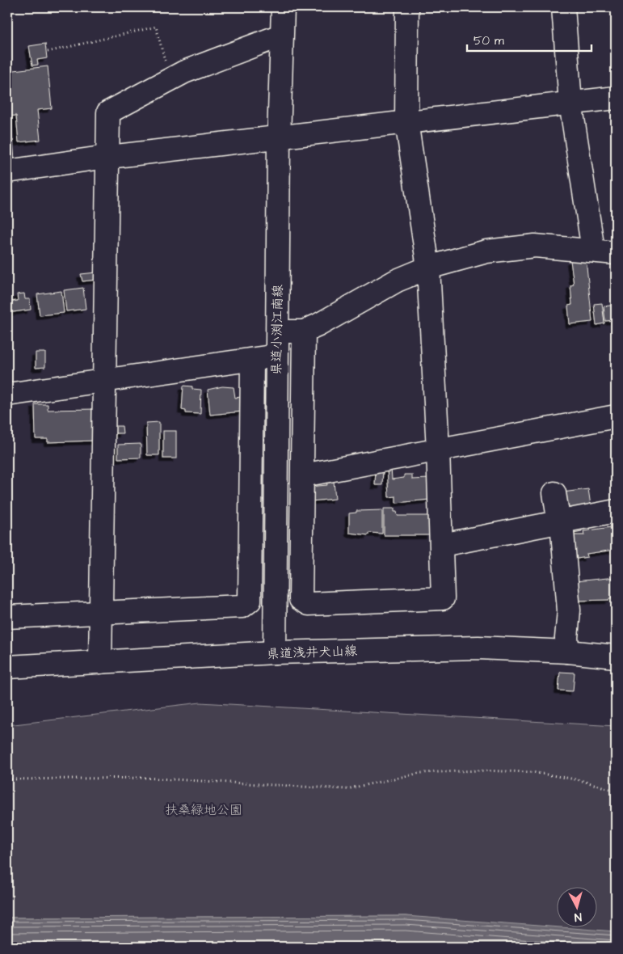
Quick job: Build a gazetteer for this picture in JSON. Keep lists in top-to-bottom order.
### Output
{
  "streets": {
    "street": ["県道小渕江南線", "県道浅井犬山線"]
  },
  "crossings": [
    ["県道小渕江南線", "県道浅井犬山線"]
  ],
  "parks": ["扶桑緑地公園"],
  "scale_bar": "50 m",
  "north": "bottom"
}
